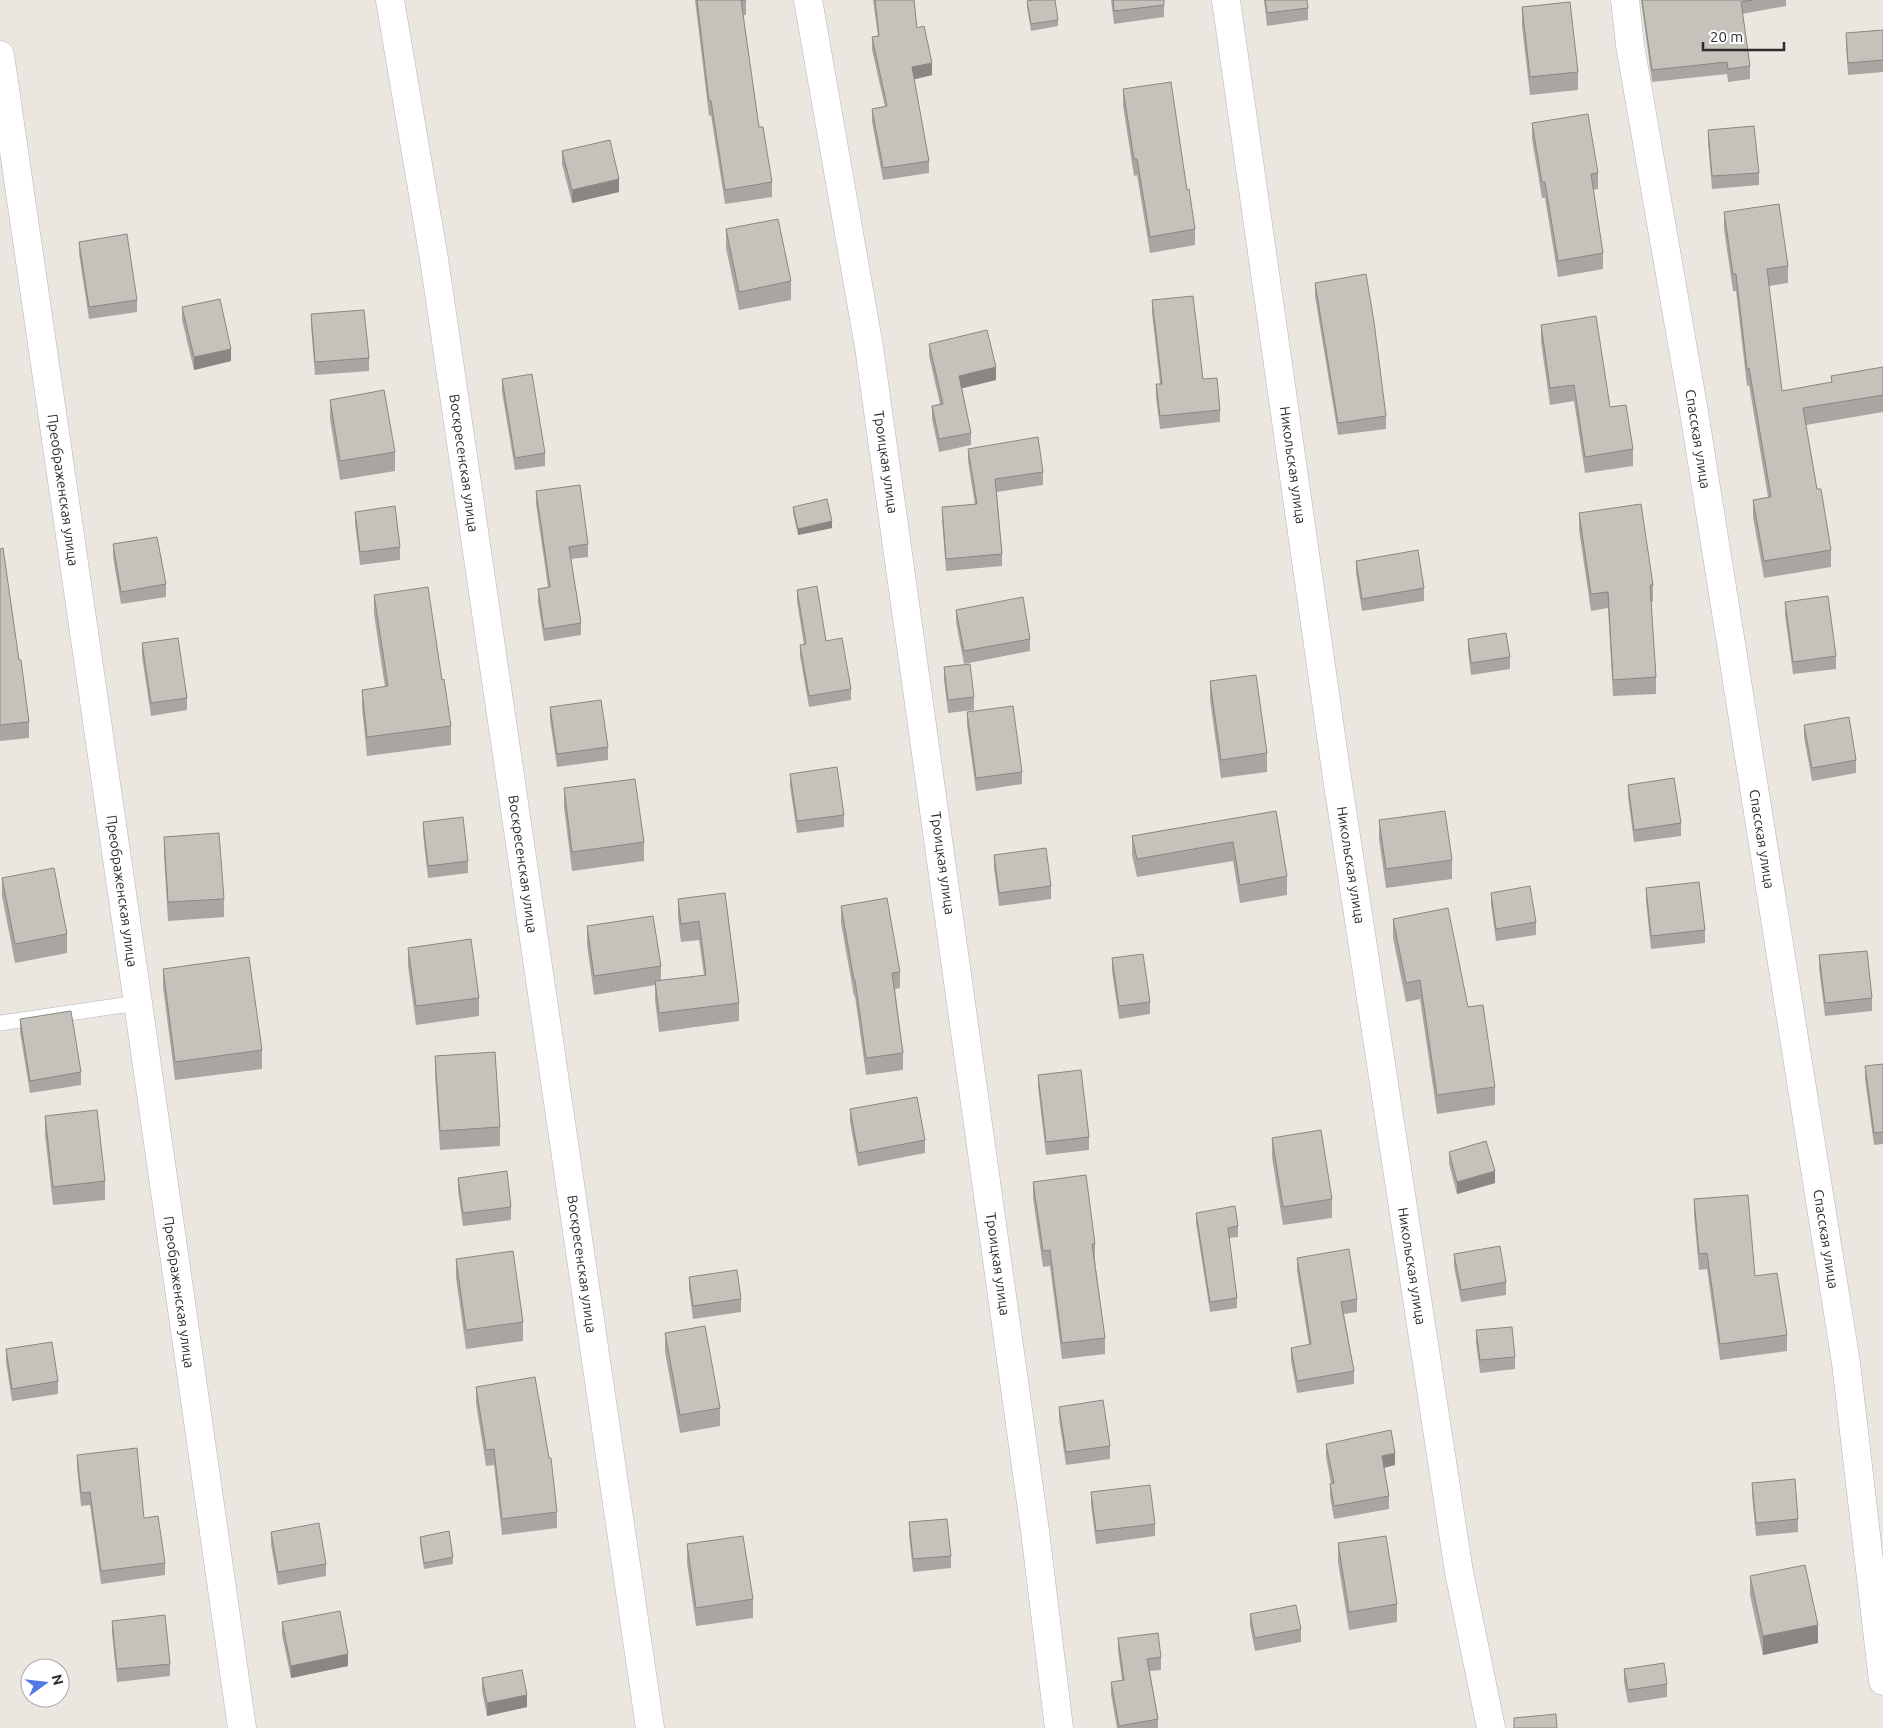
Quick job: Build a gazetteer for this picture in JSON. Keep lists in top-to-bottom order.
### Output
{
  "streets": {
    "street": [
      "Спасская улица",
      "Троицкая улица",
      "Воскресенская улица",
      "Никольская улица",
      "Преображенская улица"
    ]
  },
  "scale_bar": "20 m",
  "north": "right"
}
